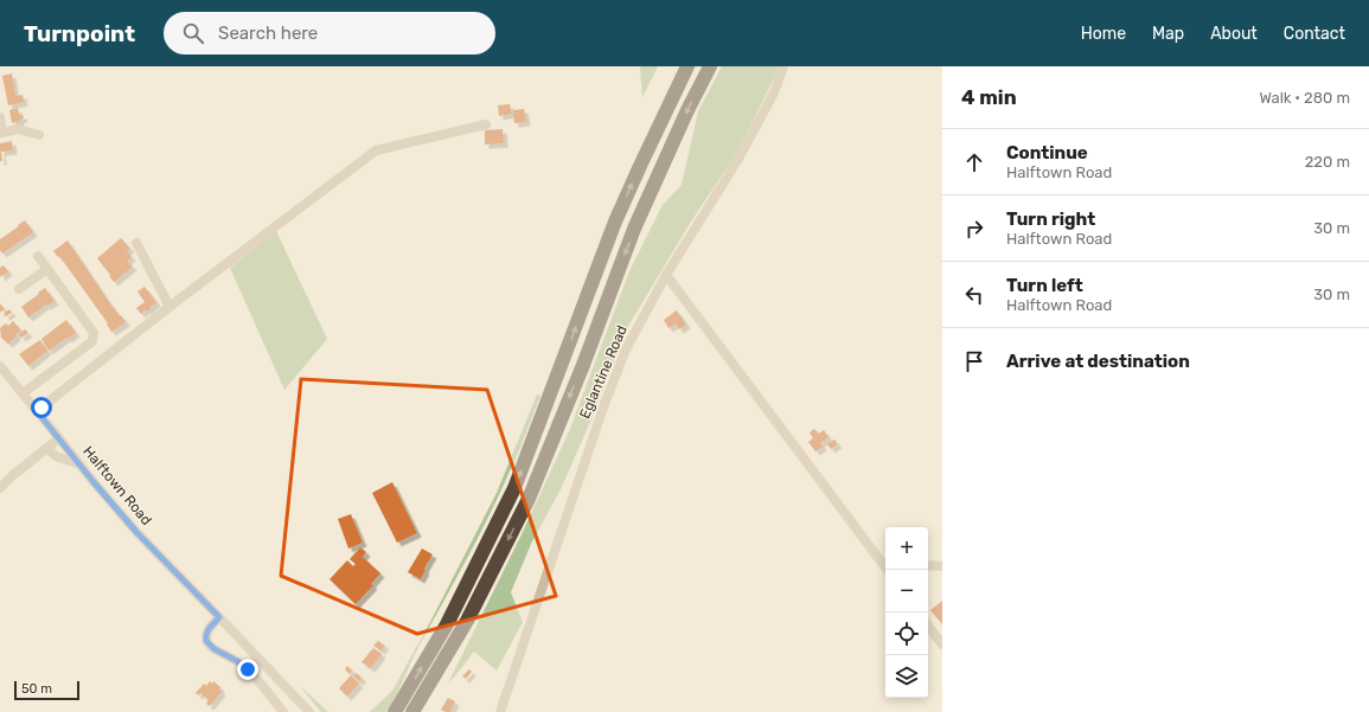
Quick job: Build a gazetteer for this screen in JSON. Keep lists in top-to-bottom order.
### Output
{
  "streets": {
    "street": ["Eglantine Road", "Halftown Road"]
  },
  "scale_bar": "50 m",
  "page": {
    "header": "Turnpoint",
    "search": "Search here",
    "nav": [
      "Home",
      "Map",
      "About",
      "Contact"
    ],
    "heading": ["4 min", "Walk · 280 m"],
    "list": [
      ["Continue", "Halftown Road", "220 m"],
      ["Turn right", "Halftown Road", "30 m"],
      ["Turn left", "Halftown Road", "30 m"],
      "Arrive at destination"
    ],
    "map_buttons": ["+", "−"],
    "scale": "50 m"
  }
}
